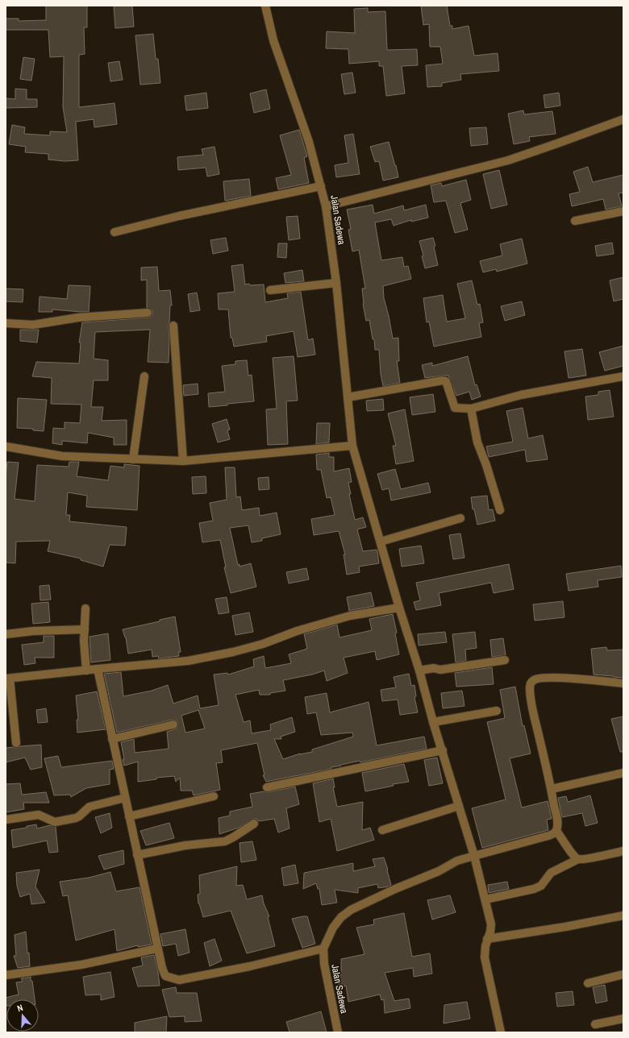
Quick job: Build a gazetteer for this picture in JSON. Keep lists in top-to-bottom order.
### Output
{
  "streets": {
    "street": ["Jalan Sadewa"]
  },
  "north": "top"
}
